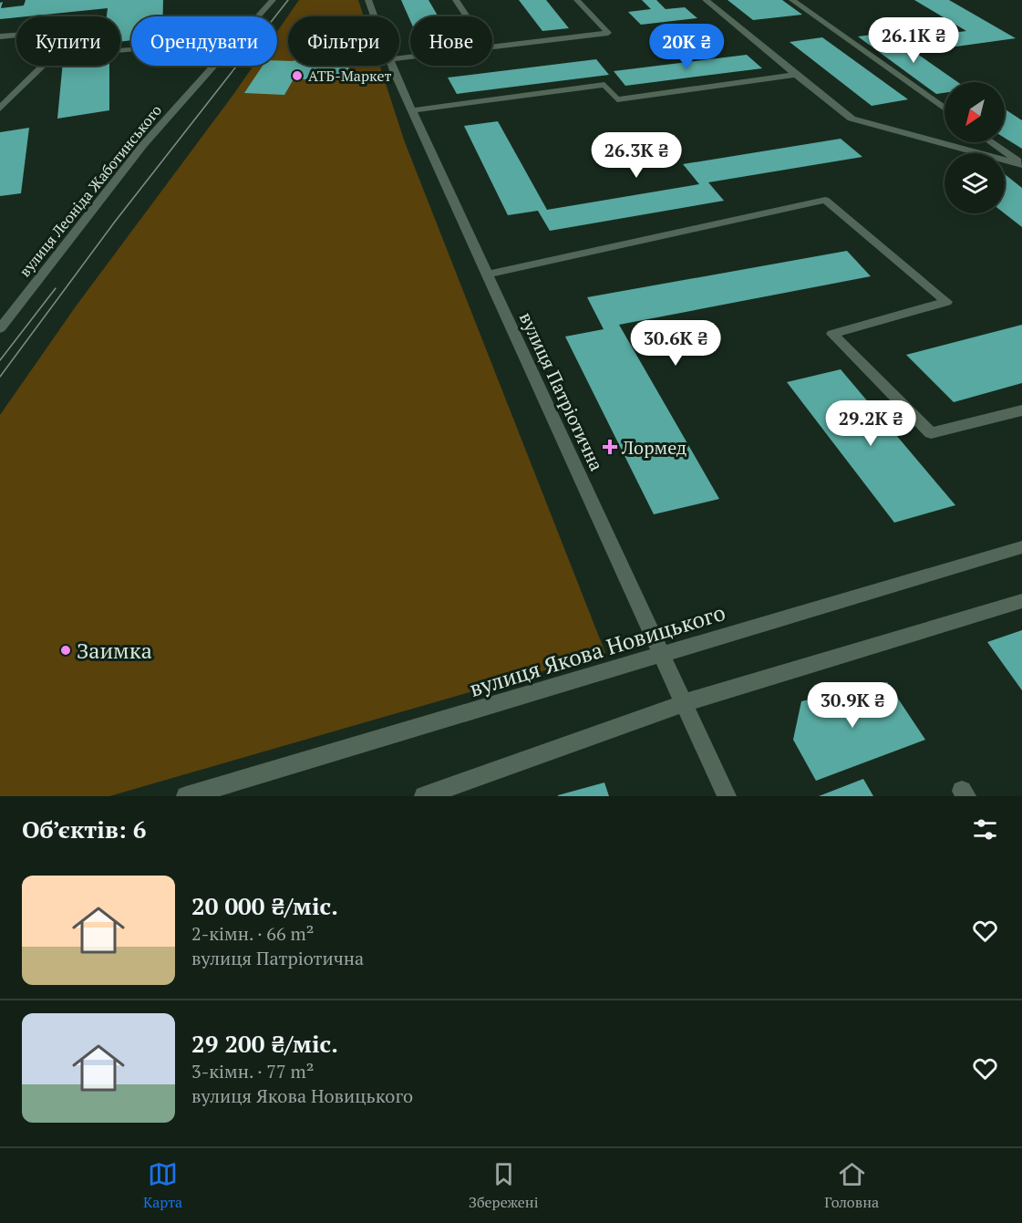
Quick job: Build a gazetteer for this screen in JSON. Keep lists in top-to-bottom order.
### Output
{
  "streets": {
    "street": ["вулиця Леоніда Жаботинського", "вулиця Патріотична", "вулиця Якова Новицького"]
  },
  "crossings": [
    ["вулиця Патріотична", "вулиця Якова Новицького"]
  ],
  "places": {
    "other": ["АТБ-Маркет", "Заимка"],
    "health": ["Лормед"]
  },
  "north": "bottom left",
  "page": {
    "chip": [
      "Купити",
      "Орендувати",
      "Фільтри",
      "Нове"
    ],
    "price": [
      "26.1K ₴",
      "20K ₴",
      "26.3K ₴",
      "30.6K ₴",
      "29.2K ₴",
      "30.9K ₴"
    ],
    "heading": "Об’єктів: 6",
    "list": [
      {
        "name": "20 000 ₴/міс.",
        "note": "2-кімн. · 66 m² · вулиця Патріотична"
      },
      {
        "name": "29 200 ₴/міс.",
        "note": "3-кімн. · 77 m² · вулиця Якова Новицького"
      }
    ],
    "tabs": ["Карта", "Збережені", "Головна"]
  }
}
